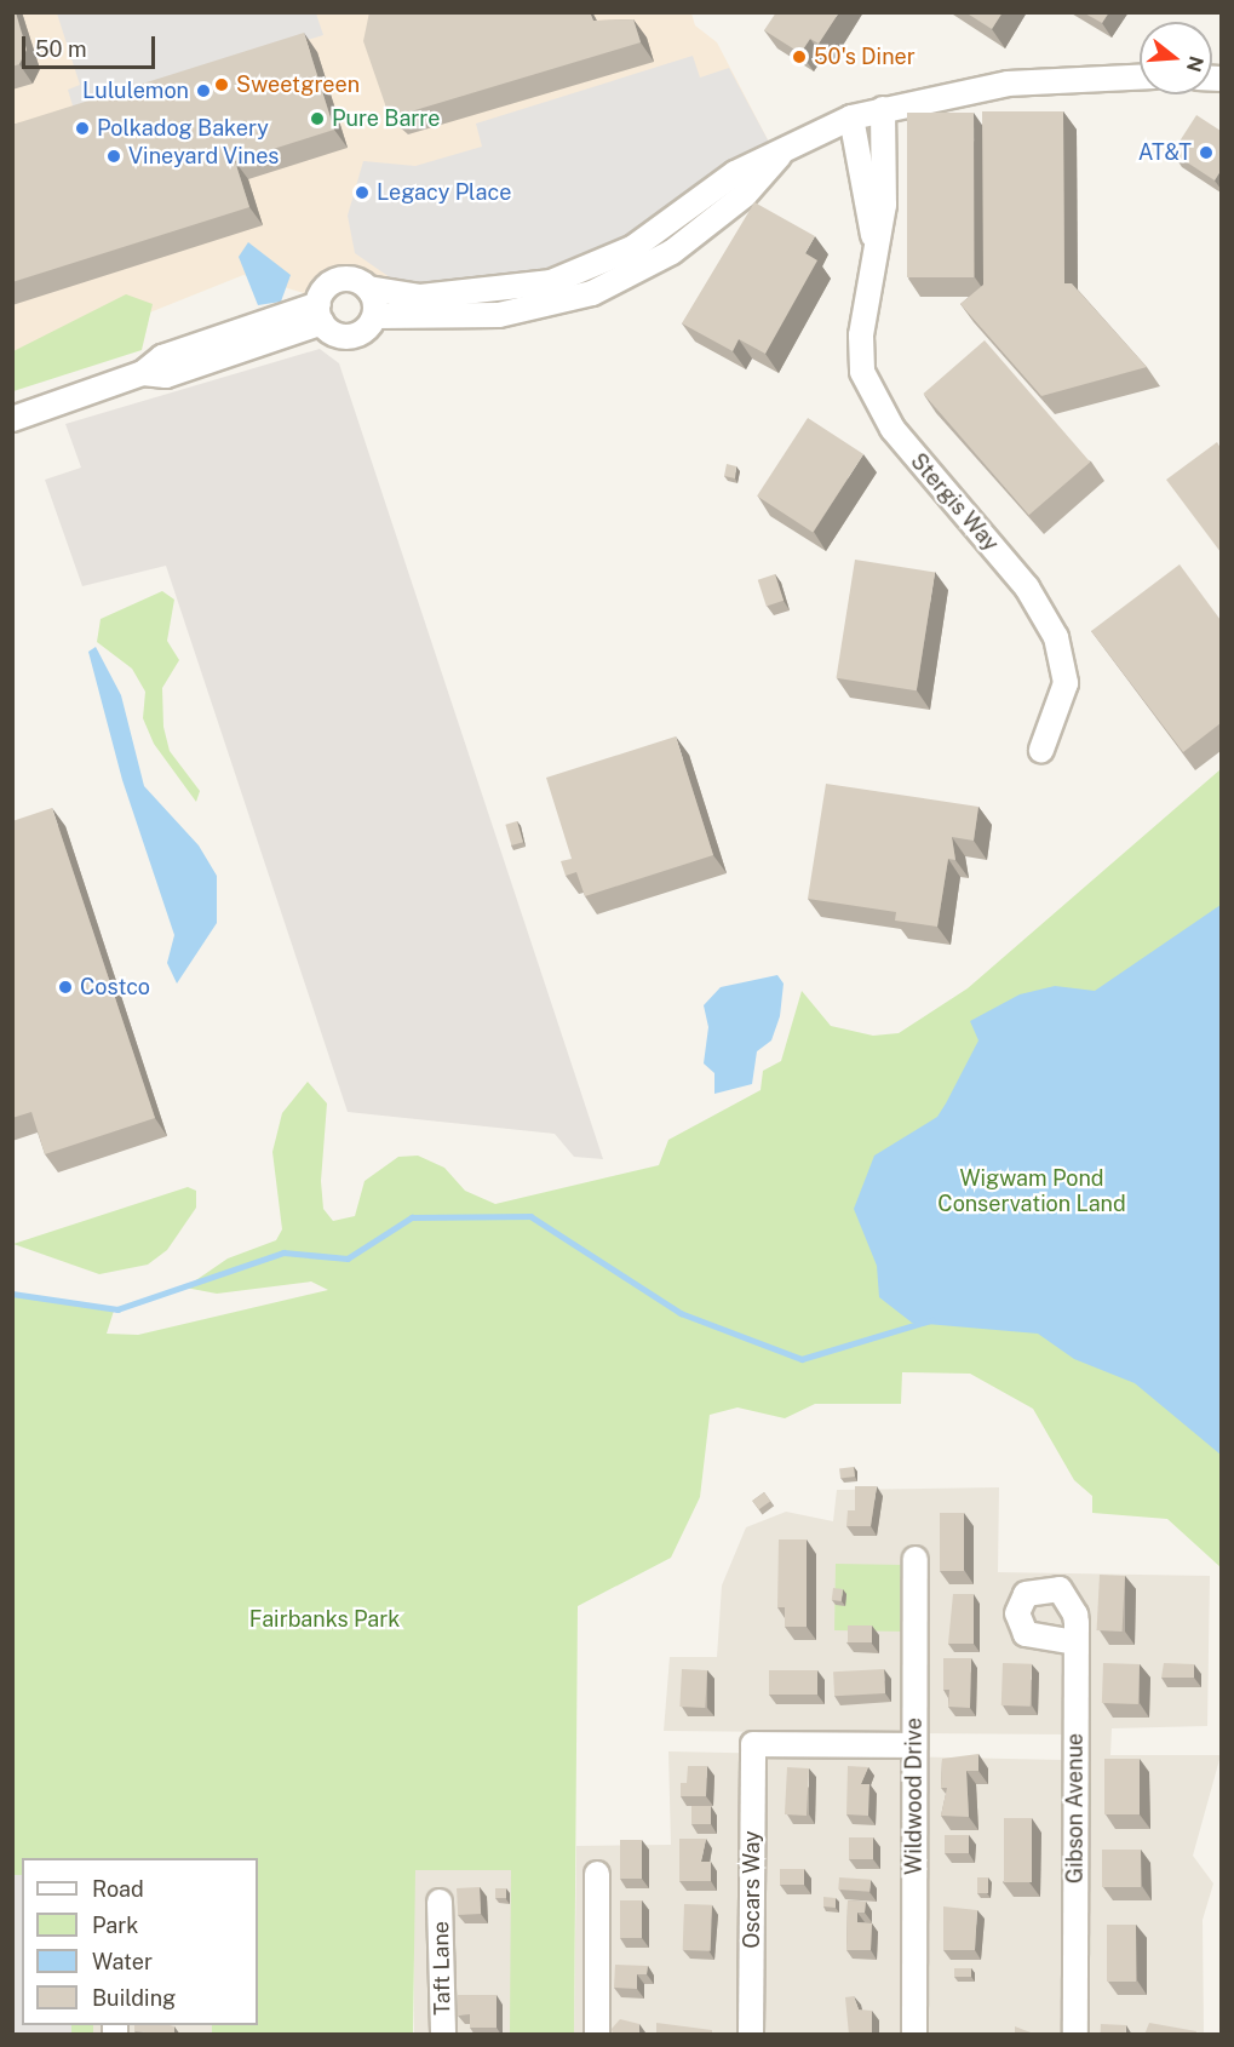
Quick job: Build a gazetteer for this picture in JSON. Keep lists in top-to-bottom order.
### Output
{
  "streets": {
    "street": [
      "Stergis Way",
      "Wildwood Drive",
      "Gibson Avenue",
      "Oscars Way",
      "Taft Lane"
    ]
  },
  "crossings": [
    ["Wildwood Drive", "Oscars Way"]
  ],
  "parks": ["Wigwam Pond Conservation Land", "Fairbanks Park"],
  "places": [
    "50's Diner",
    "Sweetgreen",
    "Lululemon",
    "Pure Barre",
    "Polkadog Bakery",
    "AT&T",
    "Vineyard Vines",
    "Legacy Place",
    "Costco"
  ],
  "legend": [
    "Road",
    "Park",
    "Water",
    "Building"
  ],
  "scale_bar": "50 m",
  "north": "right"
}
